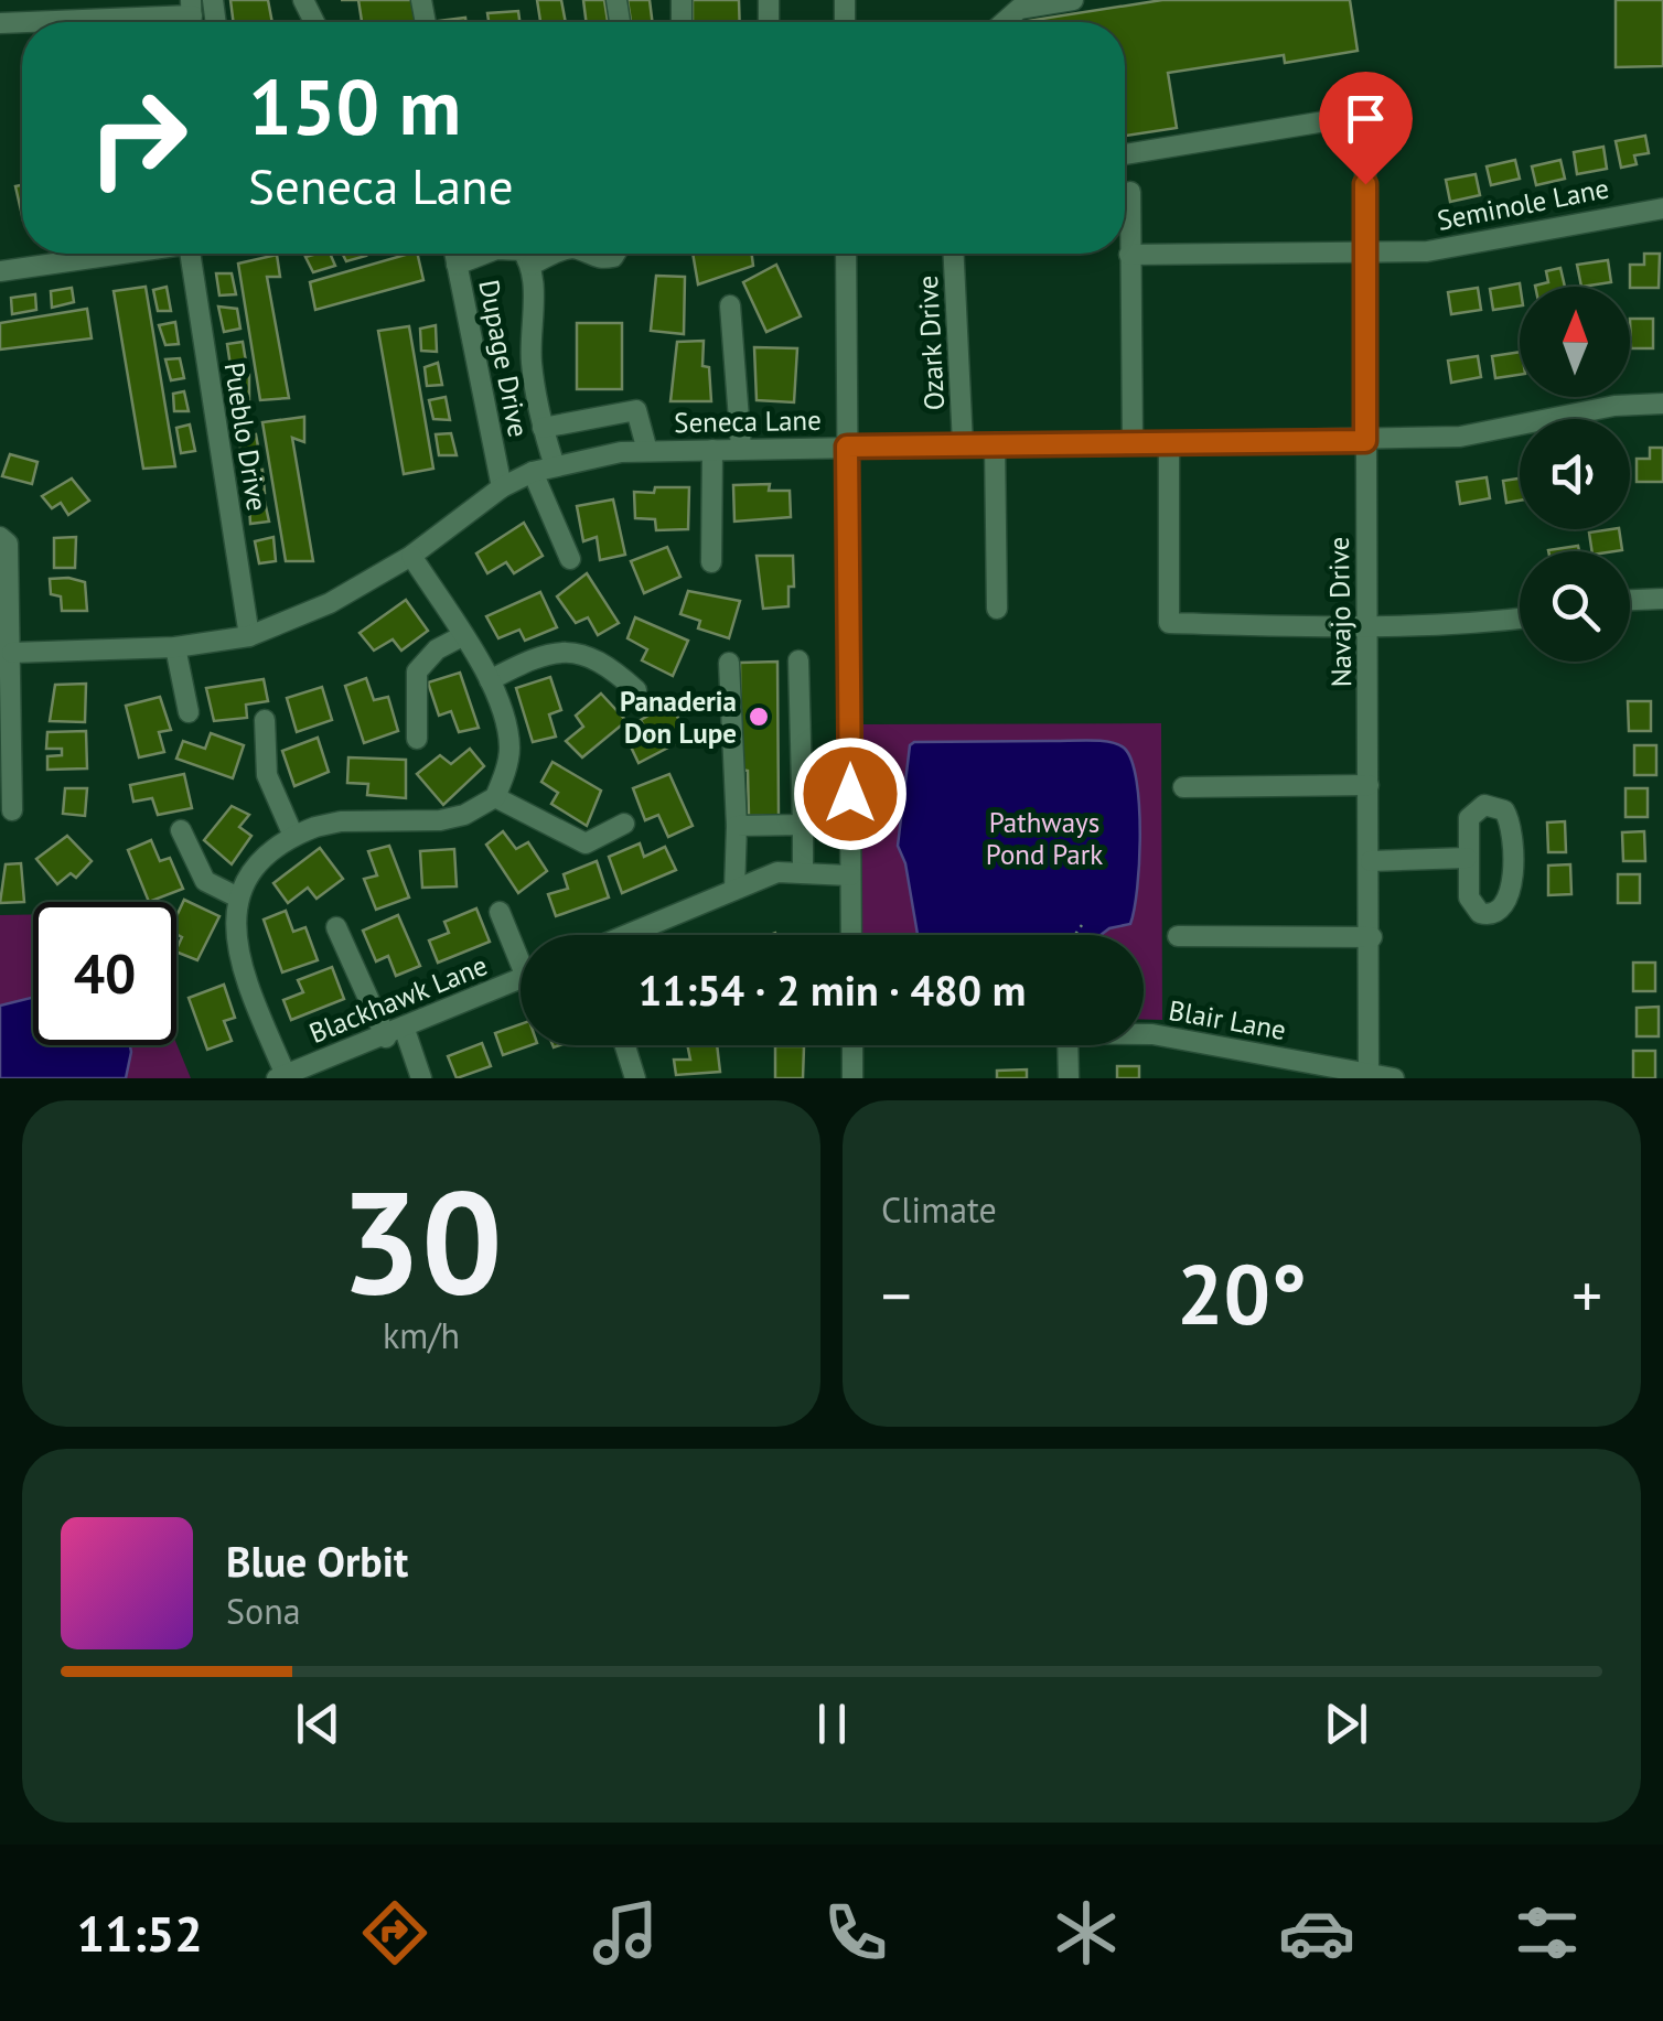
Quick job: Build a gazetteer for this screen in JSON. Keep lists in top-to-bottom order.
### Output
{
  "streets": {
    "street": [
      "Seminole Lane",
      "Ozark Drive",
      "Dupage Drive",
      "Seneca Lane",
      "Pueblo Drive",
      "Navajo Drive",
      "Blackhawk Lane",
      "Blair Lane"
    ]
  },
  "crossings": [
    ["Seminole Lane", "Navajo Drive"],
    ["Ozark Drive", "Seneca Lane"],
    ["Dupage Drive", "Seneca Lane"],
    ["Seneca Lane", "Pueblo Drive"],
    ["Seneca Lane", "Navajo Drive"],
    ["Navajo Drive", "Blair Lane"]
  ],
  "parks": ["Pathways Pond Park"],
  "places": ["Panaderia Don Lupe"],
  "north": "top",
  "page": {
    "turn": ["150 m", "Seneca Lane"],
    "limit": "40",
    "trip": "11:54 · 2 min · 480 m",
    "tile": [
      ["30", "km/h"],
      "Climate"
    ],
    "heat": ["−", "20°", "+"],
    "song": ["Blue Orbit", "Sona"],
    "tabs": "11:52"
  }
}
